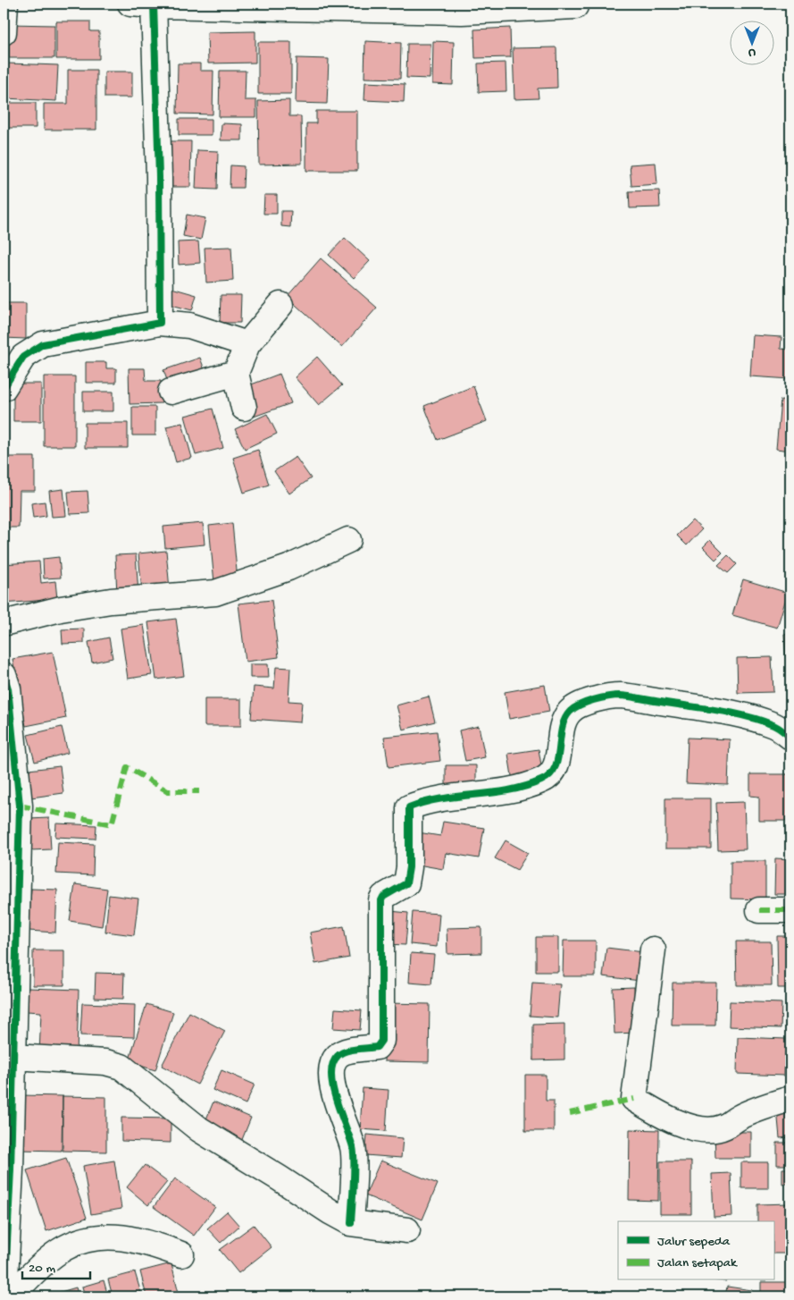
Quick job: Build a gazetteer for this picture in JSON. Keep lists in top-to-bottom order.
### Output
{
  "legend": ["Jalur sepeda", "Jalan setapak"],
  "scale_bar": "20 m",
  "north": "bottom"
}
